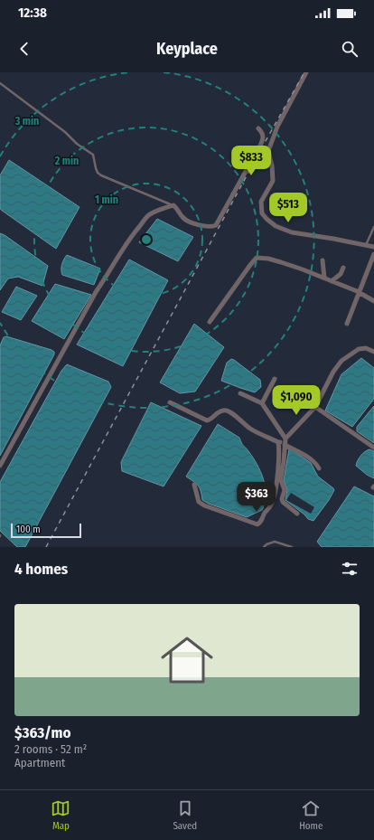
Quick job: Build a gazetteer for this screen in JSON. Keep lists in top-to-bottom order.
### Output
{
  "scale_bar": "100 m",
  "page": {
    "status": "12:38",
    "header": "Keyplace",
    "price": [
      "$833",
      "$513",
      "$1,090",
      "$363"
    ],
    "scale": "100 m",
    "heading": "4 homes",
    "list": [
      {
        "name": "$363/mo",
        "note": "2 rooms · 52 m² · Apartment"
      }
    ],
    "tabs": ["Map", "Saved", "Home"]
  },
  "rings": ["3 min", "2 min", "1 min"]
}
